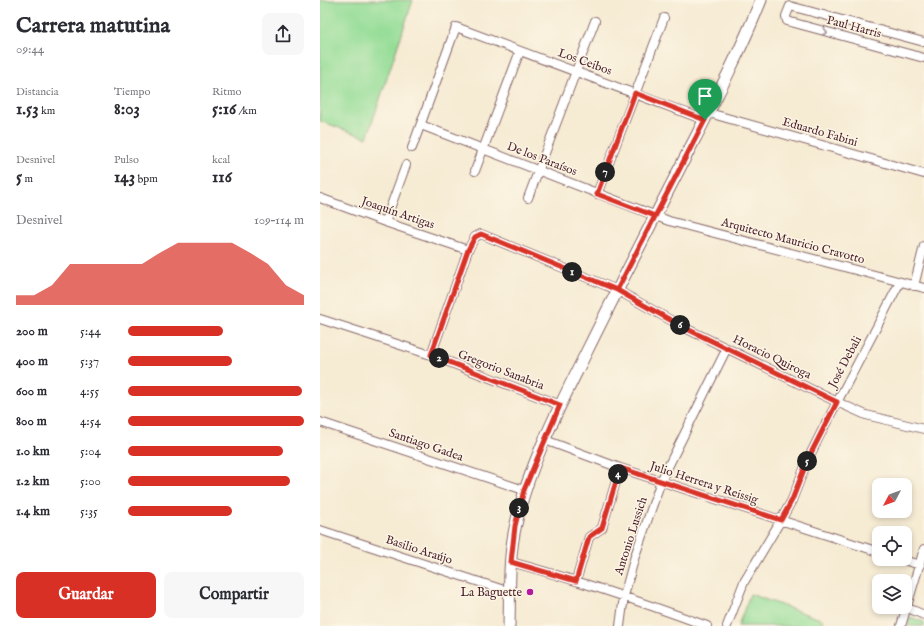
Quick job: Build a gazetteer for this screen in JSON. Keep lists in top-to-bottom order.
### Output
{
  "streets": {
    "street": [
      "Paul Harris",
      "Los Ceibos",
      "Eduardo Fabini",
      "De los Paraísos",
      "Joaquín Artigas",
      "Arquitecto Mauricio Cravotto",
      "Horacio Quiroga",
      "José Debali",
      "Gregorio Sanabria",
      "Santiago Gadea",
      "Julio Herrera y Reissig",
      "Antonio Lussich",
      "Basilio Araújo"
    ]
  },
  "crossings": [
    ["Los Ceibos", "Eduardo Fabini"],
    ["Los Ceibos", "De los Paraísos"],
    ["De los Paraísos", "Arquitecto Mauricio Cravotto"],
    ["Arquitecto Mauricio Cravotto", "José Debali"],
    ["Horacio Quiroga", "José Debali"],
    ["Horacio Quiroga", "Antonio Lussich"],
    ["José Debali", "Julio Herrera y Reissig"],
    ["Julio Herrera y Reissig", "Antonio Lussich"]
  ],
  "places": ["La Baguette"],
  "north": "bottom left",
  "page": {
    "heading": ["Carrera matutina", "09:44"],
    "stats": [
      ["Distancia", "1.53 km"],
      ["Tiempo", "8:03"],
      ["Ritmo", "5:16 /km"],
      ["Desnivel", "5 m"],
      ["Pulso", "143 bpm"],
      ["kcal", "116"]
    ],
    "pins": [
      "7",
      "1",
      "6",
      "2",
      "5",
      "4",
      "3"
    ],
    "chart": ["Desnivel", "109–114 m"],
    "list": [
      {
        "name": "200 m",
        "note": "5:44"
      },
      {
        "name": "400 m",
        "note": "5:37"
      },
      {
        "name": "600 m",
        "note": "4:55"
      },
      {
        "name": "800 m",
        "note": "4:54"
      },
      {
        "name": "1.0 km",
        "note": "5:04"
      },
      {
        "name": "1.2 km",
        "note": "5:00"
      },
      {
        "name": "1.4 km",
        "note": "5:35"
      }
    ],
    "buttons": ["Guardar", "Compartir"]
  }
}
